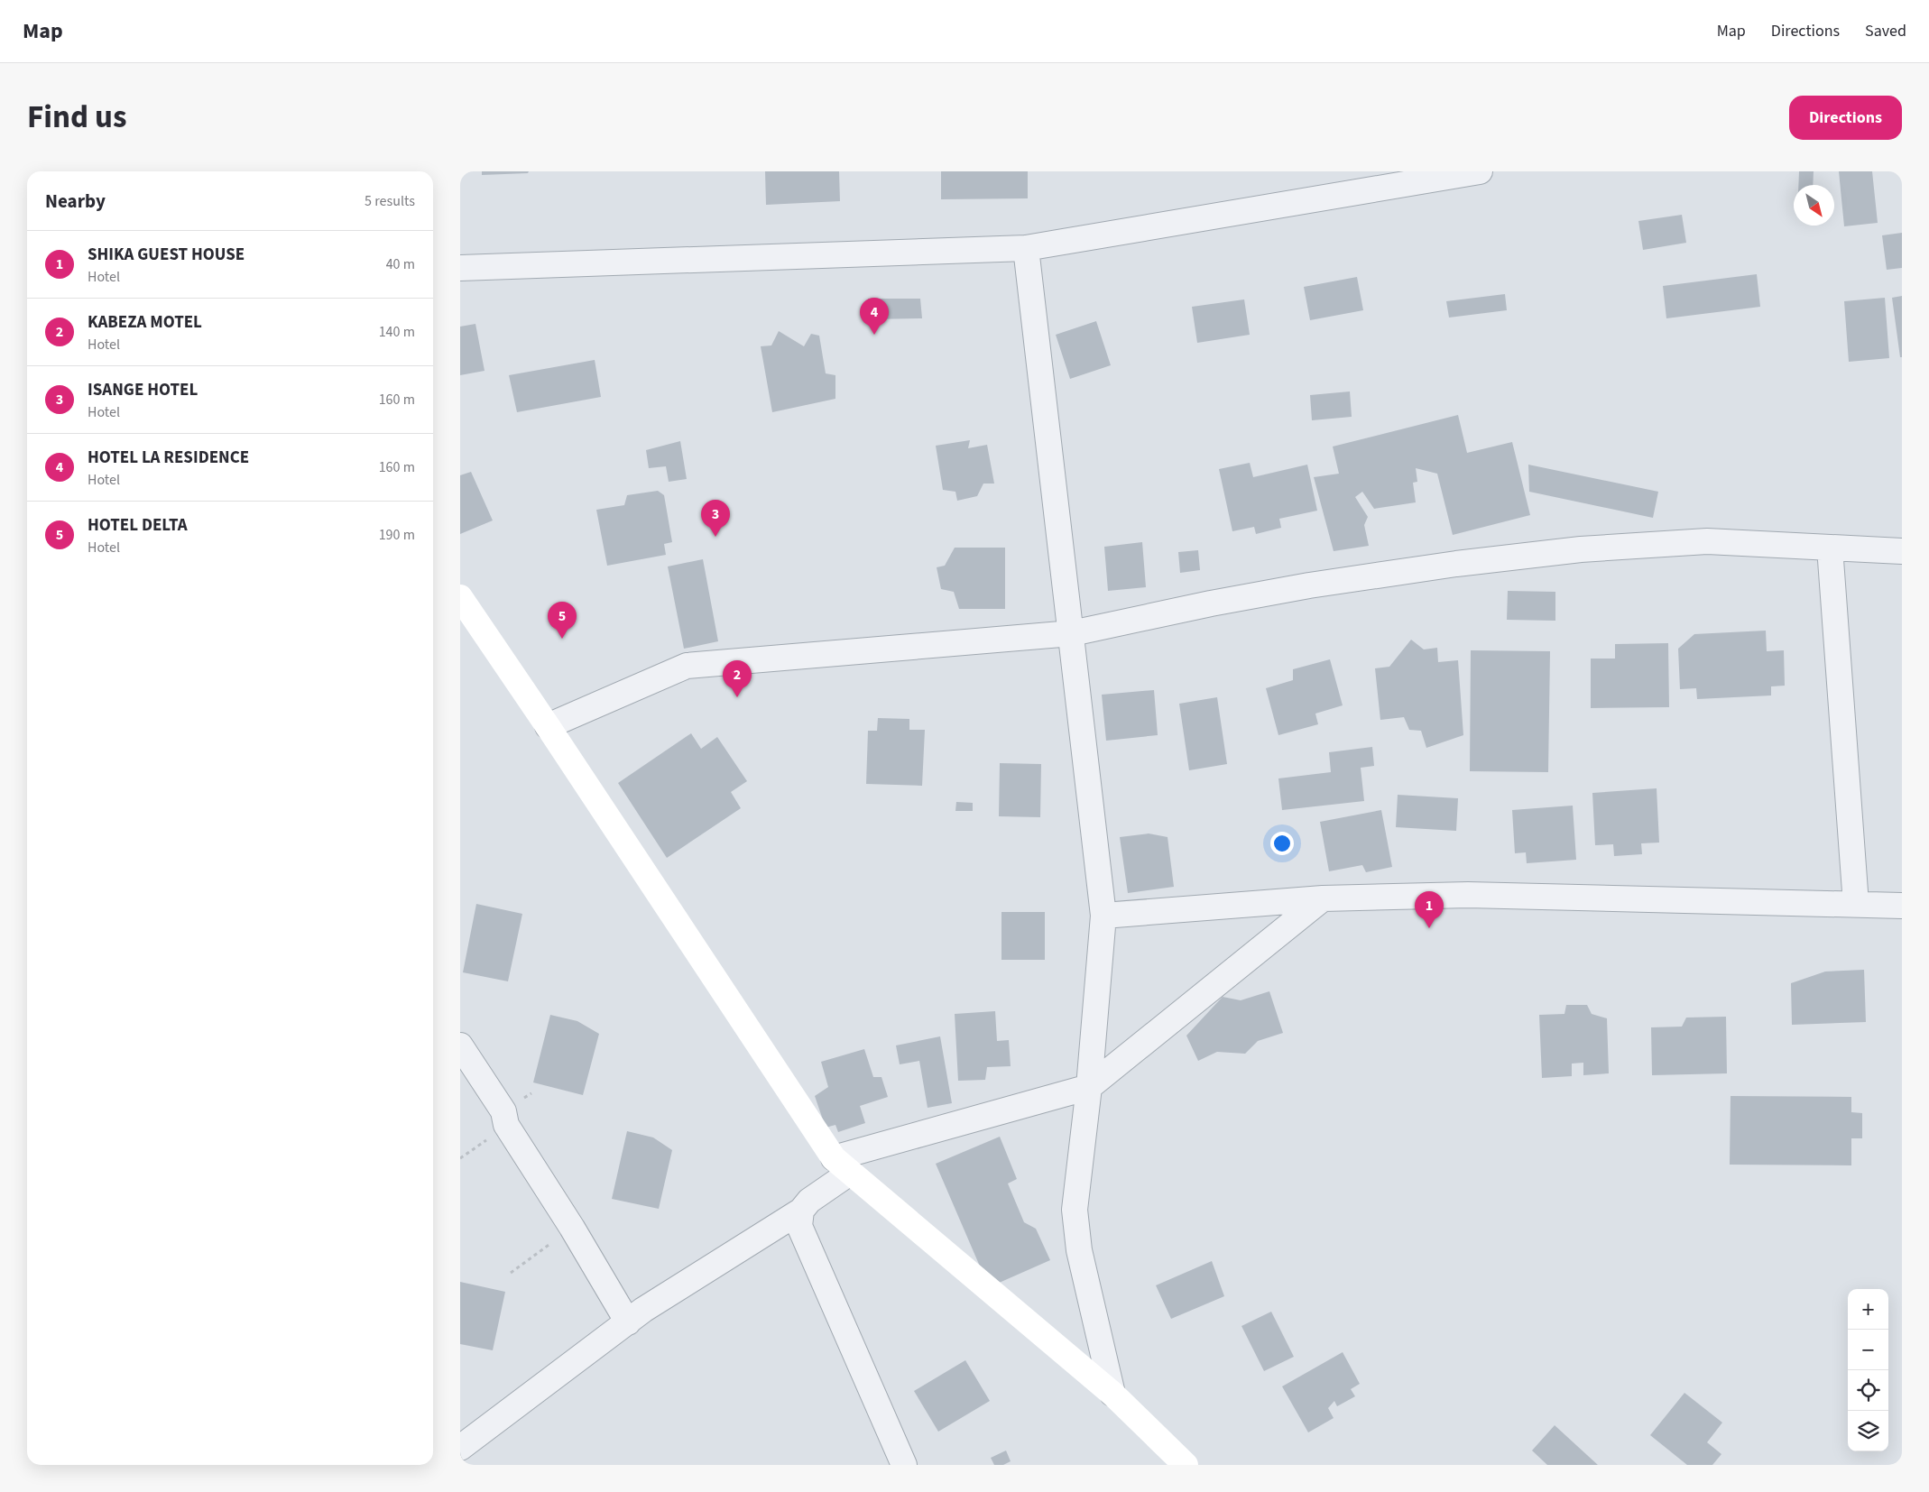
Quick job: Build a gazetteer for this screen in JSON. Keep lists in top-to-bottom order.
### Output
{
  "north": "bottom right",
  "page": {
    "header": "Map",
    "nav": ["Map", "Directions", "Saved"],
    "title": "Find us",
    "buttons": "Directions",
    "heading": ["Nearby", "5 results"],
    "list": [
      {
        "mark": "1",
        "name": "SHIKA GUEST HOUSE",
        "note": "Hotel",
        "value": "40 m"
      },
      {
        "mark": "2",
        "name": "KABEZA MOTEL",
        "note": "Hotel",
        "value": "140 m"
      },
      {
        "mark": "3",
        "name": "ISANGE HOTEL",
        "note": "Hotel",
        "value": "160 m"
      },
      {
        "mark": "4",
        "name": "HOTEL LA RESIDENCE",
        "note": "Hotel",
        "value": "160 m"
      },
      {
        "mark": "5",
        "name": "HOTEL DELTA",
        "note": "Hotel",
        "value": "190 m"
      }
    ],
    "pins": [
      "4",
      "3",
      "5",
      "2",
      "1"
    ],
    "map_buttons": ["+", "−"]
  }
}
